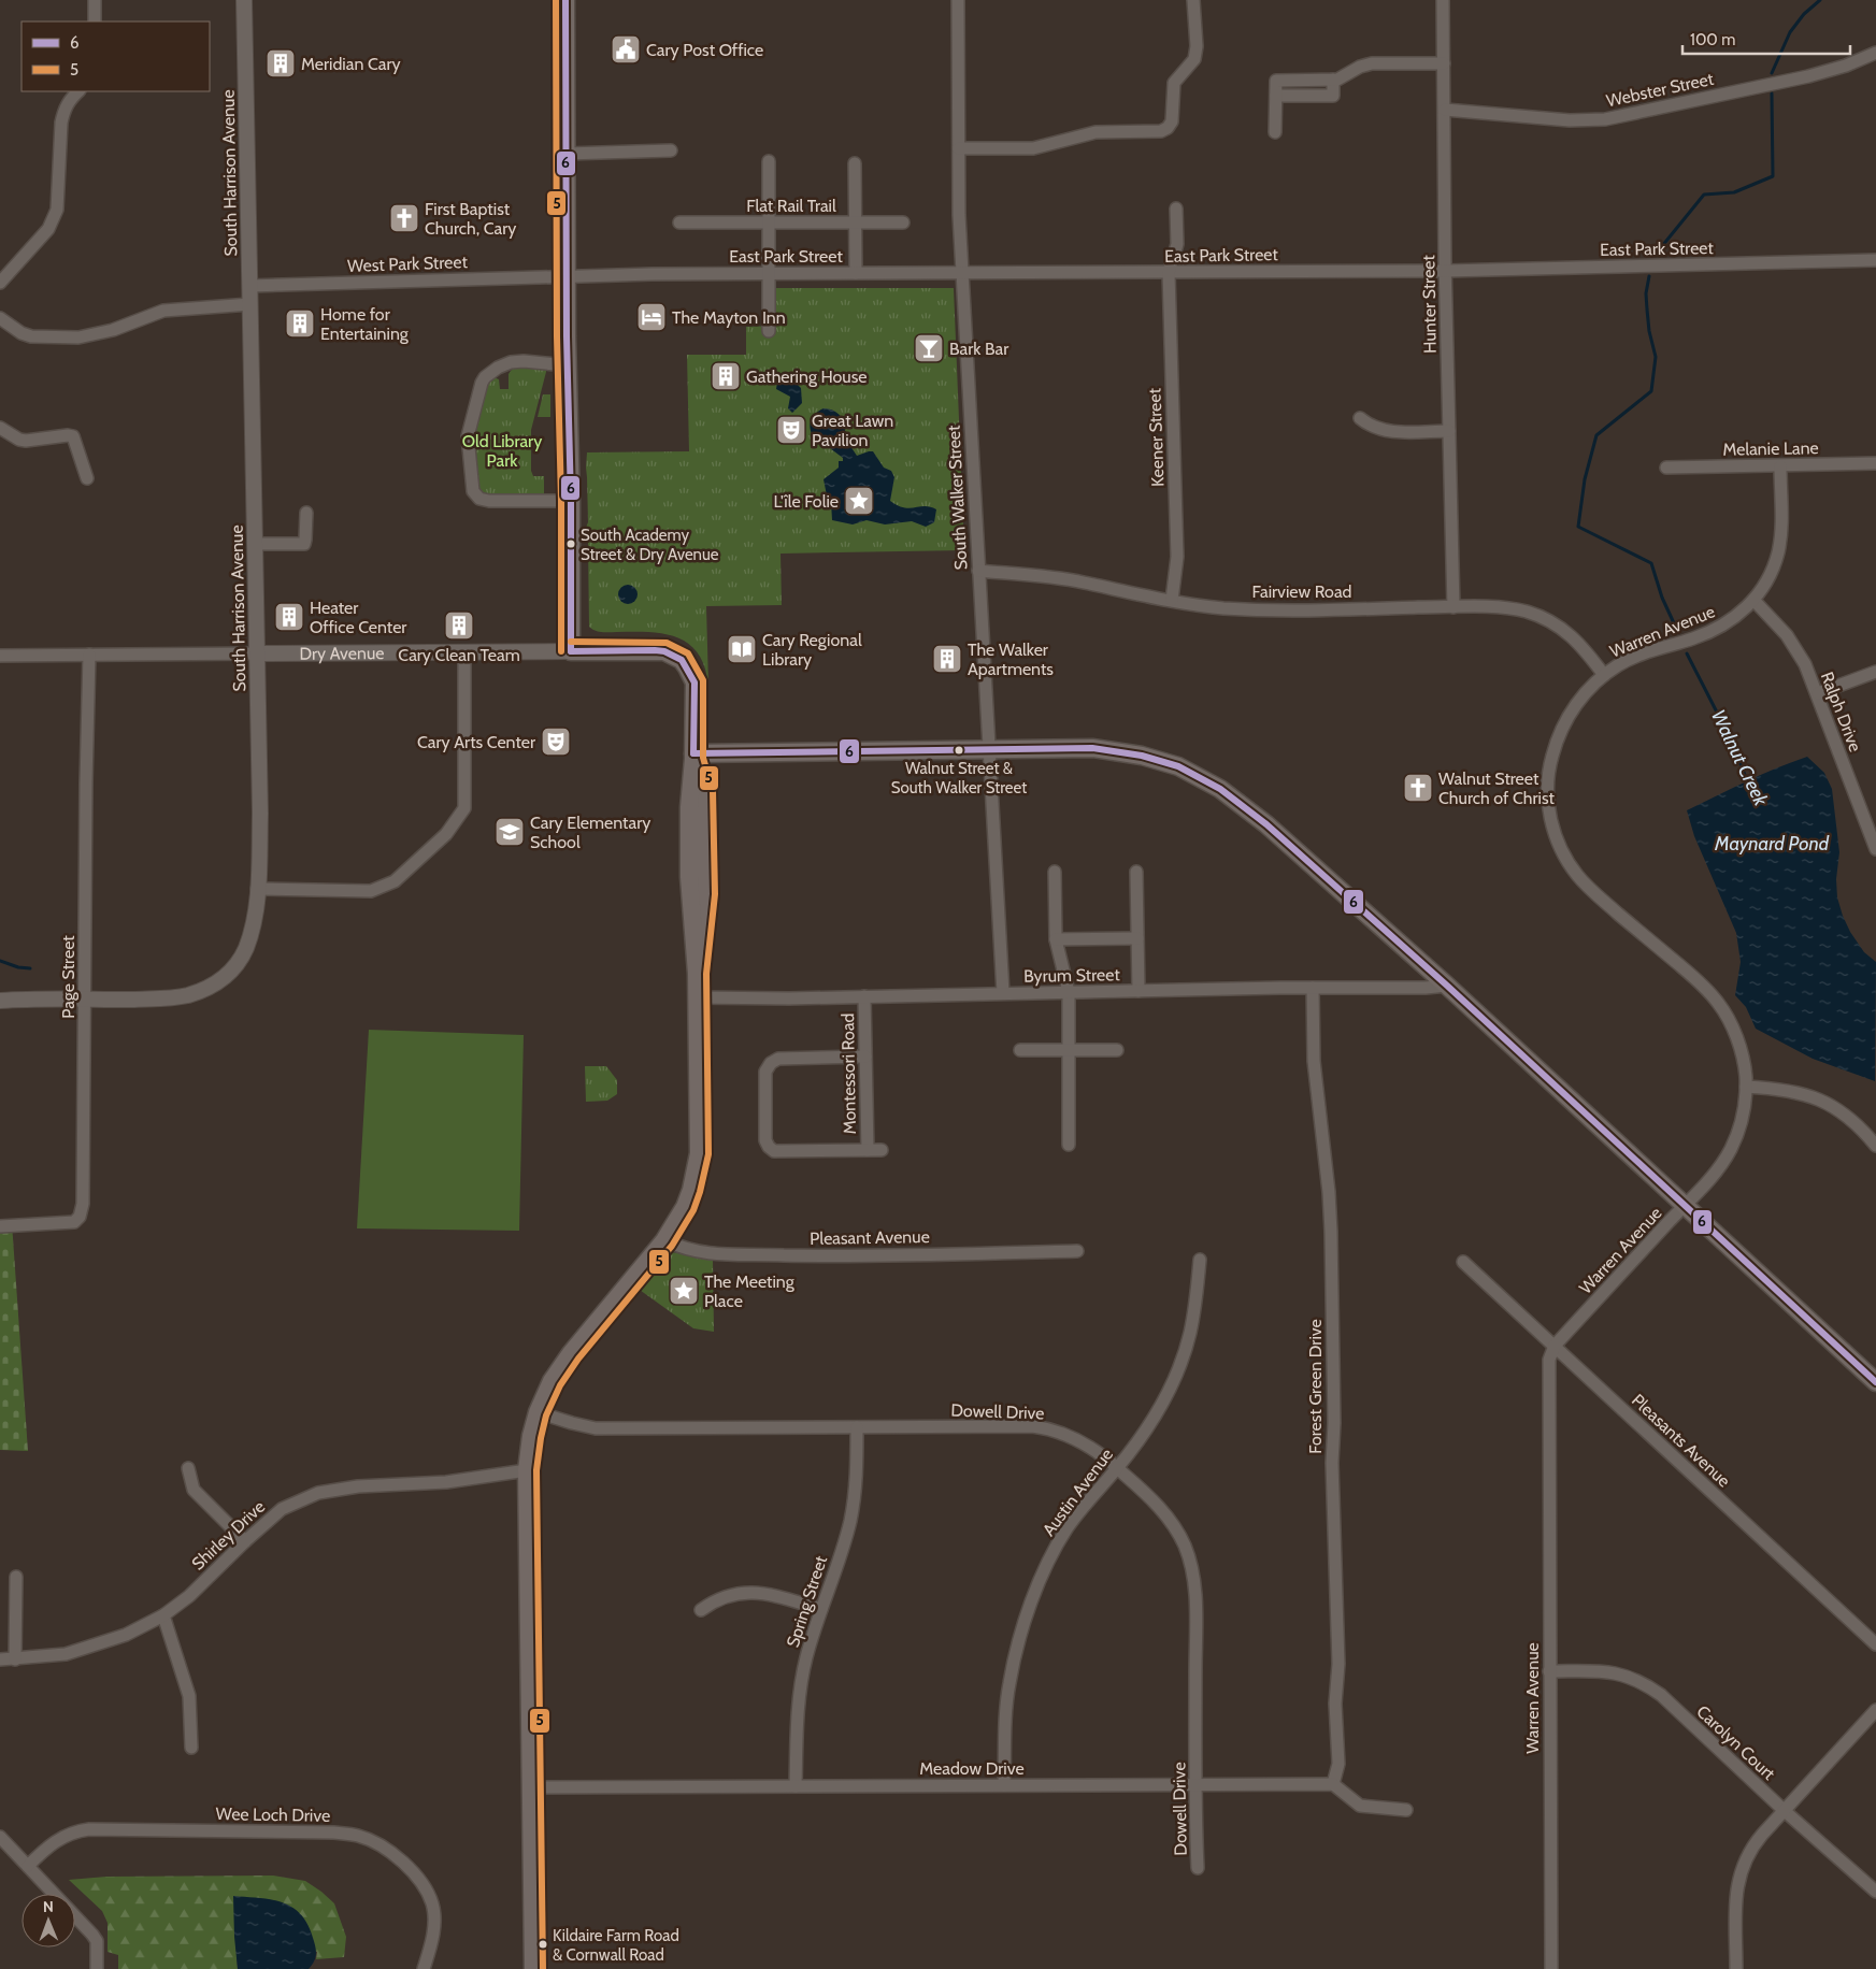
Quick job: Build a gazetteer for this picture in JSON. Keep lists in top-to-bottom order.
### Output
{
  "streets": {
    "main road": ["Dry Avenue"],
    "street": [
      "Webster Street",
      "South Harrison Avenue",
      "Flat Rail Trail",
      "East Park Street",
      "West Park Street",
      "Hunter Street",
      "Keener Street",
      "Melanie Lane",
      "South Walker Street",
      "Fairview Road",
      "Warren Avenue",
      "Ralph Drive",
      "Byrum Street",
      "Page Street",
      "Montessori Road",
      "Pleasant Avenue",
      "Forest Green Drive",
      "Dowell Drive",
      "Pleasants Avenue",
      "Austin Avenue",
      "Shirley Drive",
      "Spring Street",
      "Carolyn Court",
      "Meadow Drive",
      "Wee Loch Drive"
    ]
  },
  "crossings": [
    ["Webster Street", "Hunter Street"],
    ["South Harrison Avenue", "West Park Street"],
    ["South Harrison Avenue", "Dry Avenue"],
    ["South Harrison Avenue", "Page Street"],
    ["East Park Street", "West Park Street"],
    ["East Park Street", "Hunter Street"],
    ["East Park Street", "Keener Street"],
    ["East Park Street", "South Walker Street"],
    ["Hunter Street", "Fairview Road"],
    ["Keener Street", "Fairview Road"],
    ["Melanie Lane", "Warren Avenue"],
    ["South Walker Street", "Fairview Road"],
    ["South Walker Street", "Byrum Street"],
    ["Fairview Road", "Warren Avenue"],
    ["Warren Avenue", "Ralph Drive"],
    ["Warren Avenue", "Pleasants Avenue"],
    ["Warren Avenue", "Carolyn Court"],
    ["Dry Avenue", "Page Street"],
    ["Byrum Street", "Montessori Road"],
    ["Byrum Street", "Forest Green Drive"],
    ["Forest Green Drive", "Meadow Drive"],
    ["Dowell Drive", "Austin Avenue"],
    ["Dowell Drive", "Spring Street"],
    ["Dowell Drive", "Meadow Drive"],
    ["Austin Avenue", "Meadow Drive"],
    ["Spring Street", "Meadow Drive"]
  ],
  "water": ["Walnut Creek", "Maynard Pond"],
  "parks": ["Old Library Park"],
  "places": {
    "public building": ["Cary Post Office"],
    "building": [
      "Meridian Cary",
      "Home for Entertaining",
      "Gathering House",
      "Heater Office Center",
      "Cary Clean Team",
      "The Walker Apartments"
    ],
    "church": ["First Baptist Church, Cary", "Walnut Street Church of Christ"],
    "hotel": ["The Mayton Inn"],
    "bar": ["Bark Bar"],
    "theatre": ["Great Lawn Pavilion", "Cary Arts Center"],
    "place": ["L'île Folie", "The Meeting Place"],
    "other": ["South Academy Street & Dry Avenue", "Walnut Street & South Walker Street", "Kildaire Farm Road & Cornwall Road"],
    "library": ["Cary Regional Library"],
    "school or university": ["Cary Elementary School"]
  },
  "lines": ["transit line 6", "transit line 5"],
  "legend": ["6", "5"],
  "scale_bar": "100 m",
  "north": "top"
}
